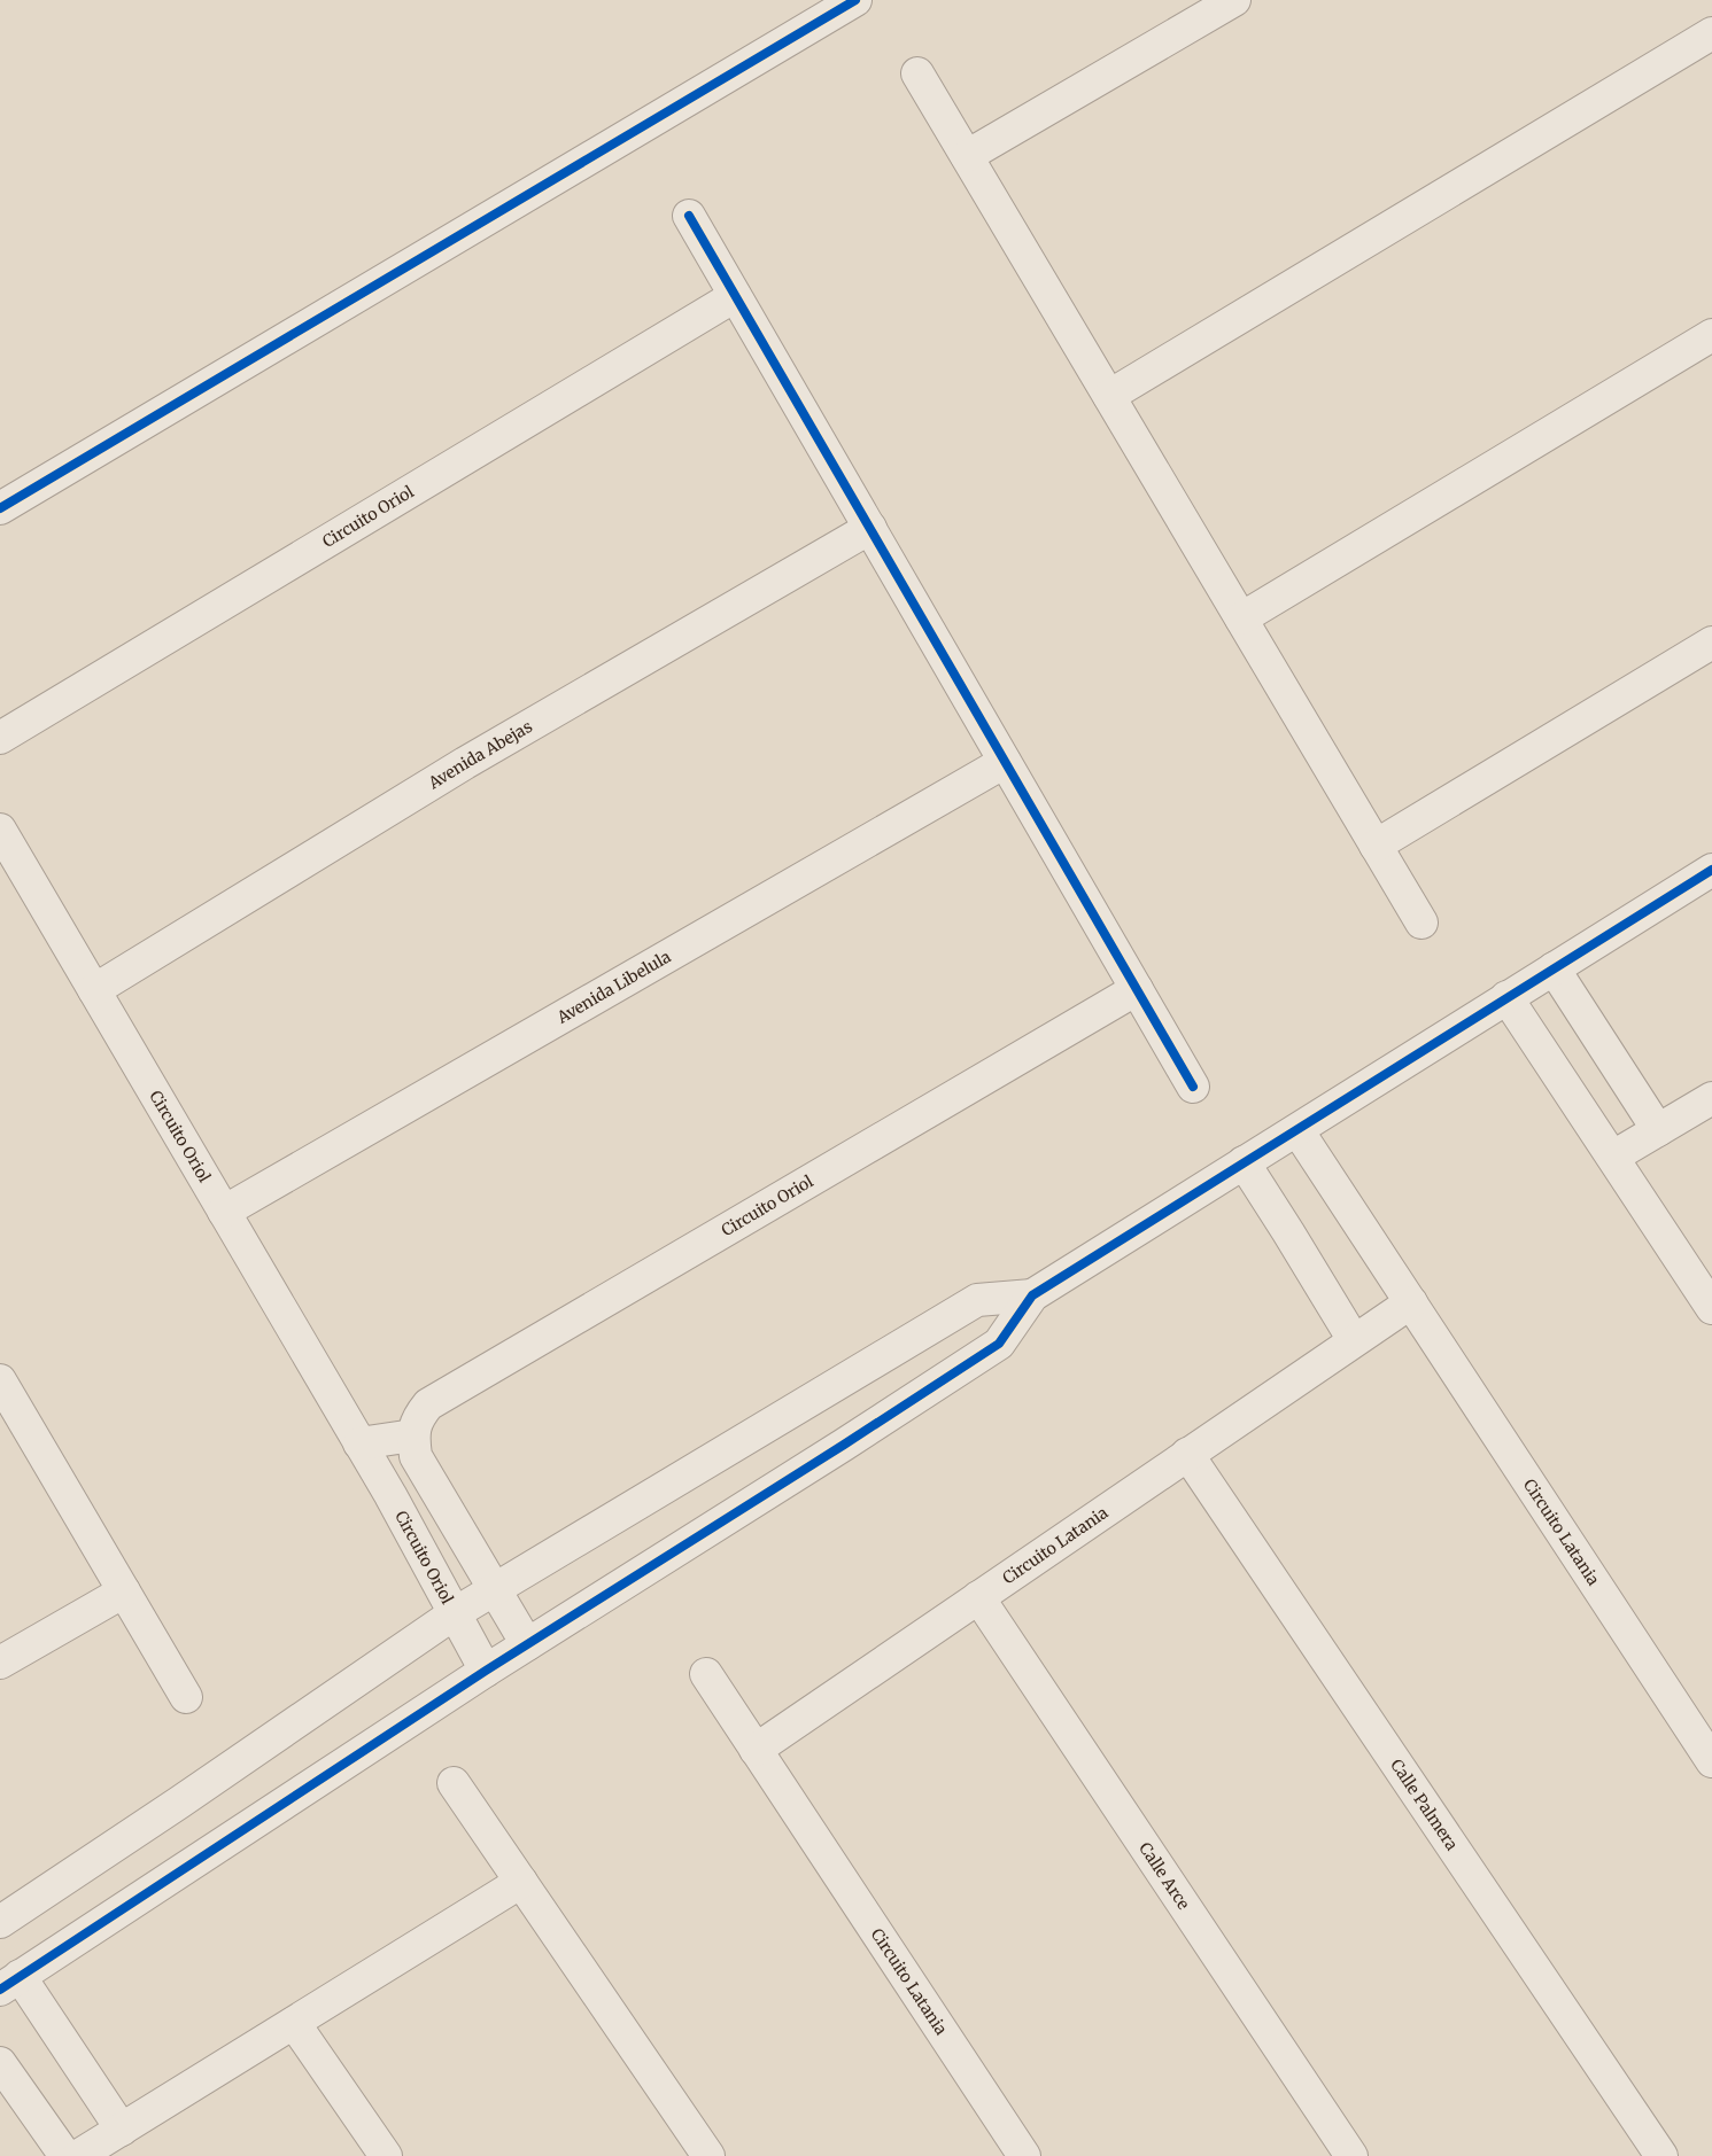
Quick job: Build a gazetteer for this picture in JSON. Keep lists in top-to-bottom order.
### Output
{
  "streets": {
    "street": [
      "Circuito Oriol",
      "Avenida Abejas",
      "Avenida Libelula",
      "Circuito Latania",
      "Calle Palmera",
      "Calle Arce"
    ]
  },
  "crossings": [
    ["Circuito Oriol", "Avenida Abejas"],
    ["Circuito Oriol", "Avenida Libelula"],
    ["Circuito Latania", "Calle Palmera"],
    ["Circuito Latania", "Calle Arce"]
  ]
}
